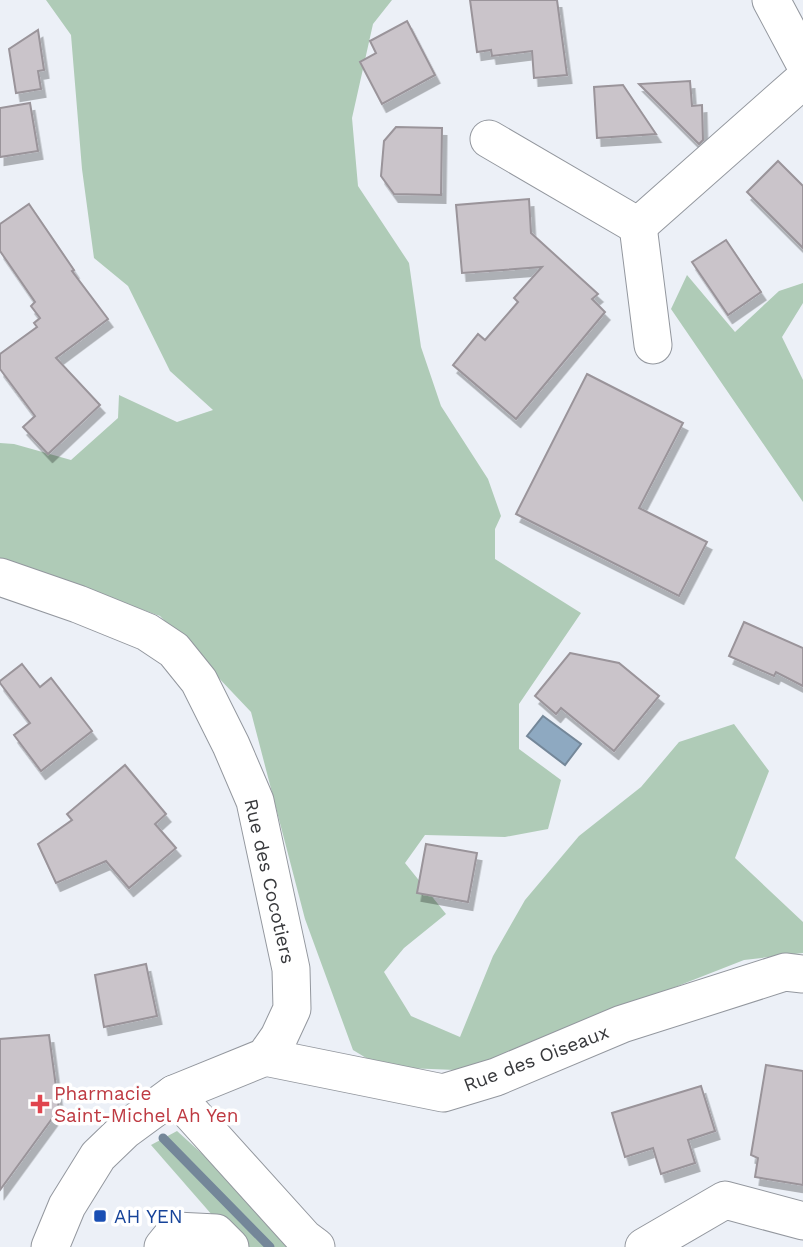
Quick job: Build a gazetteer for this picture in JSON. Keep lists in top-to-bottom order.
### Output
{
  "streets": {
    "street": ["Rue des Cocotiers", "Rue des Oiseaux"]
  },
  "crossings": [
    ["Rue des Cocotiers", "Rue des Oiseaux"]
  ],
  "places": {
    "health": ["Pharmacie Saint-Michel Ah Yen"],
    "transit": ["AH YEN"]
  }
}
